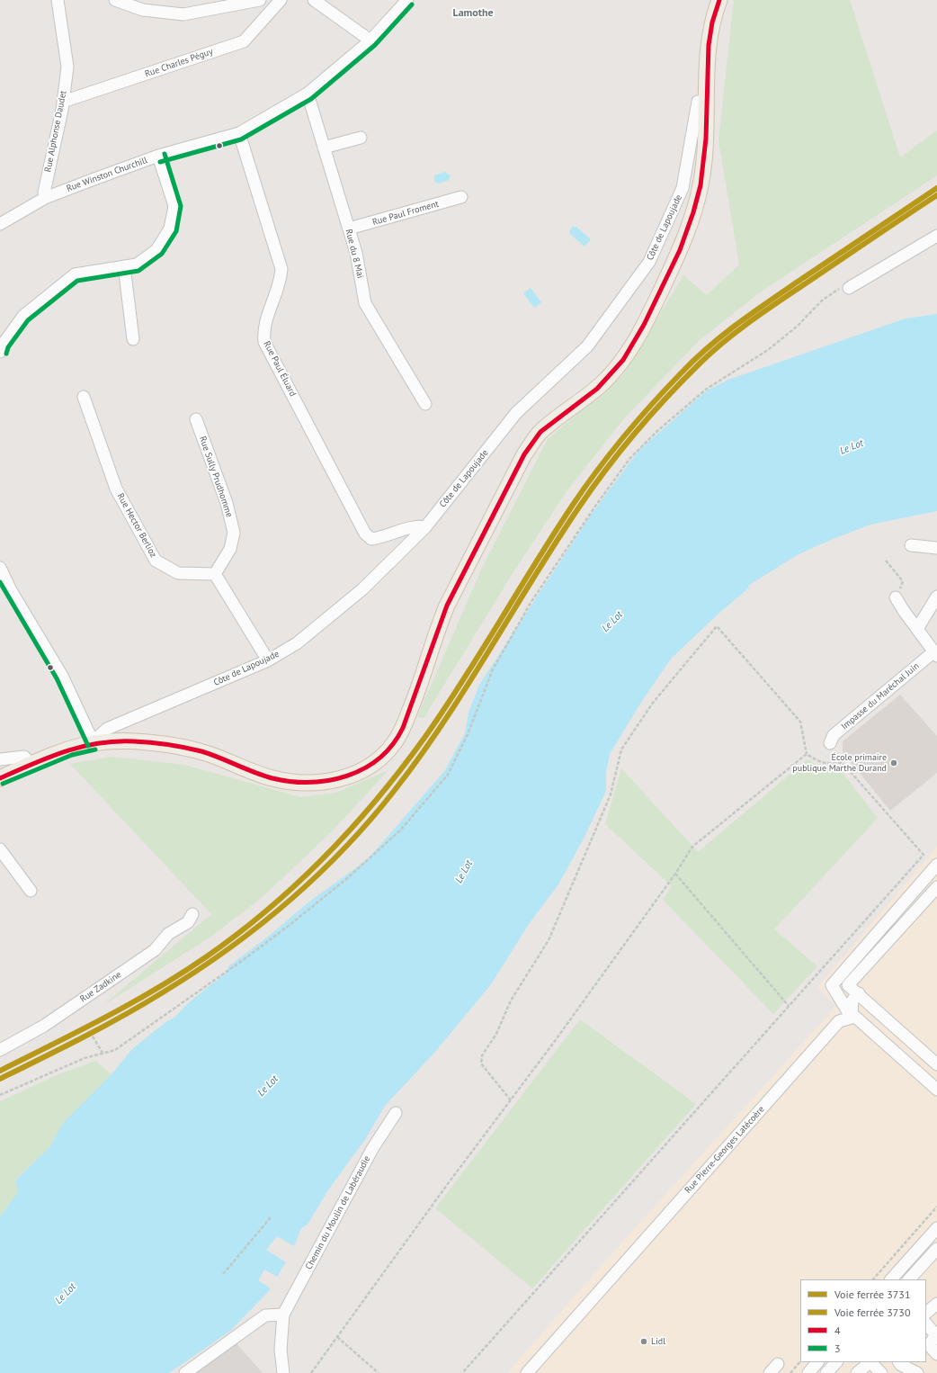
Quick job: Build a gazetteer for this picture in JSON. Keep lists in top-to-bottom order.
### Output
{
  "streets": {
    "street": [
      "Rue Charles Péguy",
      "Rue Alphonse Daudet",
      "Rue Winston Churchill",
      "Rue Paul Froment",
      "Côte de Lapoujade",
      "Rue du 8 Mai",
      "Rue Paul Éluard",
      "Rue Sully Prudhomme",
      "Rue Hector Berlioz",
      "Impasse du Maréchal Juin",
      "Rue Zadkine",
      "Rue Pierre-Georges Latécoère",
      "Chemin du Moulin de Labéraudie"
    ]
  },
  "crossings": [
    ["Rue Charles Péguy", "Rue Alphonse Daudet"],
    ["Rue Alphonse Daudet", "Rue Winston Churchill"],
    ["Rue Winston Churchill", "Rue du 8 Mai"],
    ["Rue Winston Churchill", "Rue Paul Éluard"],
    ["Rue Paul Froment", "Rue du 8 Mai"],
    ["Côte de Lapoujade", "Rue Paul Éluard"],
    ["Rue Sully Prudhomme", "Rue Hector Berlioz"]
  ],
  "districts": ["Lamothe"],
  "water": ["Le Lot"],
  "places": ["École primaire publique Marthe Durand", "Lidl"],
  "lines": [
    "transit line 4",
    "transit line 3",
    "rail line 3731",
    "rail line 3730"
  ],
  "legend": [
    "Voie ferrée 3731",
    "Voie ferrée 3730",
    "4",
    "3"
  ]
}
